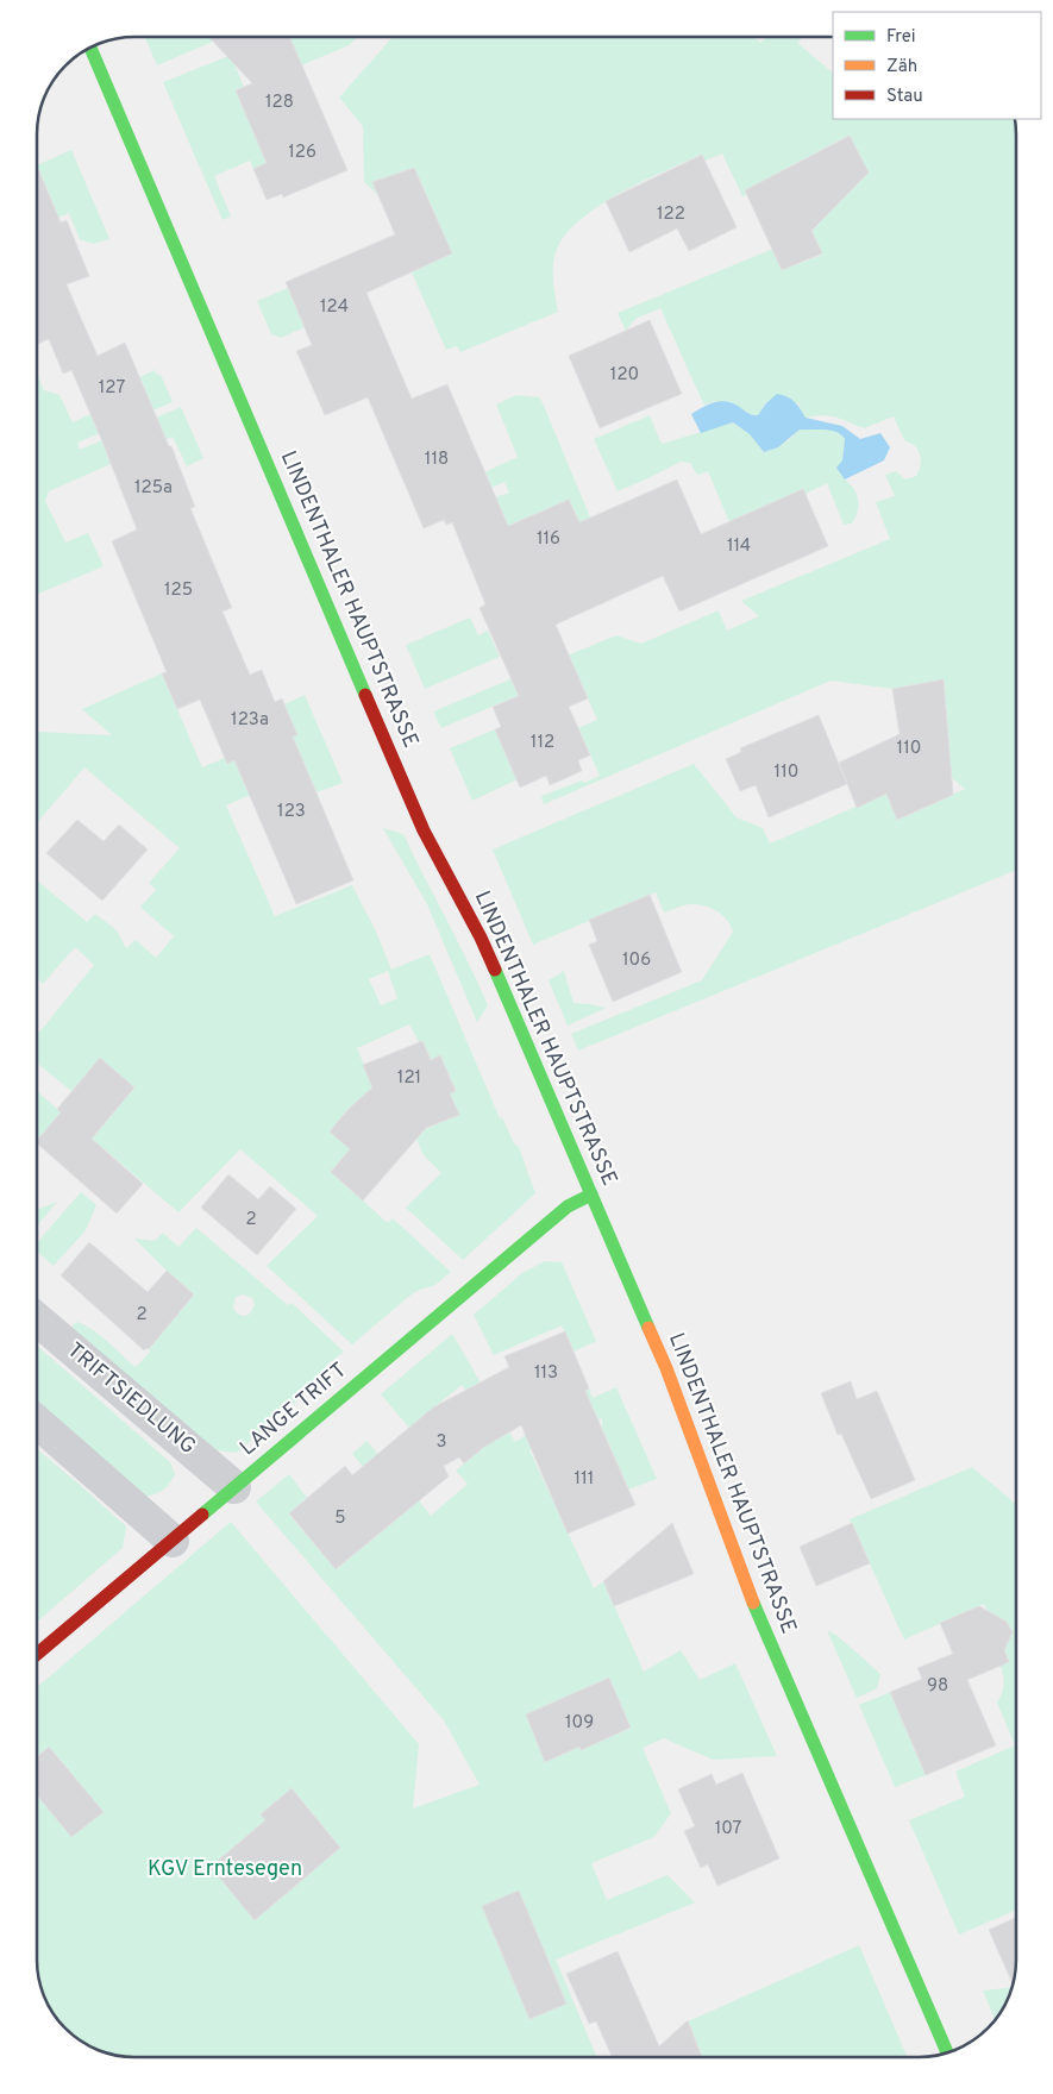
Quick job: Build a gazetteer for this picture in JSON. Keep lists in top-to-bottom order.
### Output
{
  "streets": {
    "street": ["LINDENTHALER HAUPTSTRASSE", "TRIFTSIEDLUNG", "LANGE TRIFT"]
  },
  "crossings": [
    ["LINDENTHALER HAUPTSTRASSE", "LANGE TRIFT"],
    ["TRIFTSIEDLUNG", "LANGE TRIFT"]
  ],
  "parks": ["KGV Erntesegen"],
  "house_numbers": [
    "128",
    "126",
    "122",
    "124",
    "120",
    "127",
    "118",
    "125a",
    "116",
    "114",
    "125",
    "123a",
    "112",
    "110",
    "110",
    "123",
    "106",
    "121",
    "2",
    "2",
    "113",
    "3",
    "111",
    "5",
    "98",
    "109",
    "107"
  ],
  "legend": ["Frei", "Zäh", "Stau"]
}
